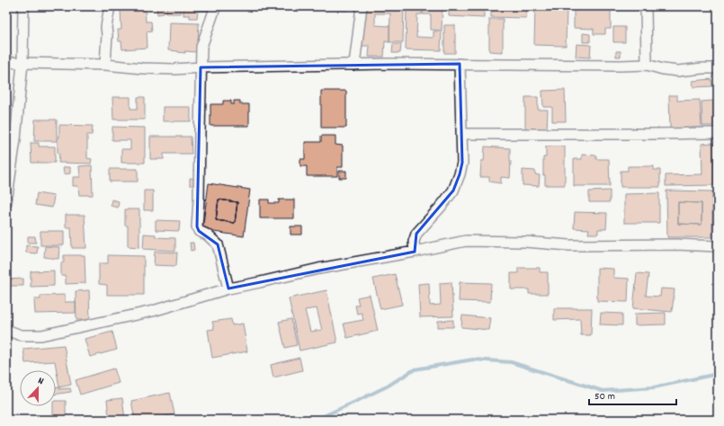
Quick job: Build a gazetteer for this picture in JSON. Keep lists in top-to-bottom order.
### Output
{
  "scale_bar": "50 m",
  "north": "top"
}
